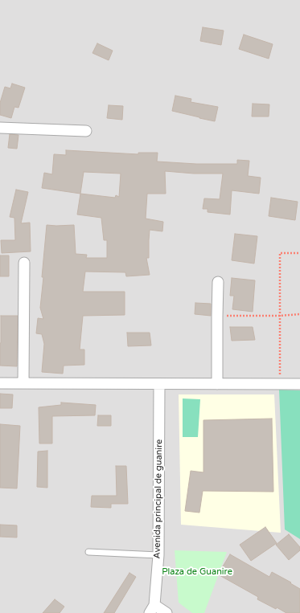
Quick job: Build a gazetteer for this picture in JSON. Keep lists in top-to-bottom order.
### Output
{
  "streets": {
    "street": ["Avenida principal de guanire"]
  },
  "parks": ["Plaza de Guanire"]
}
